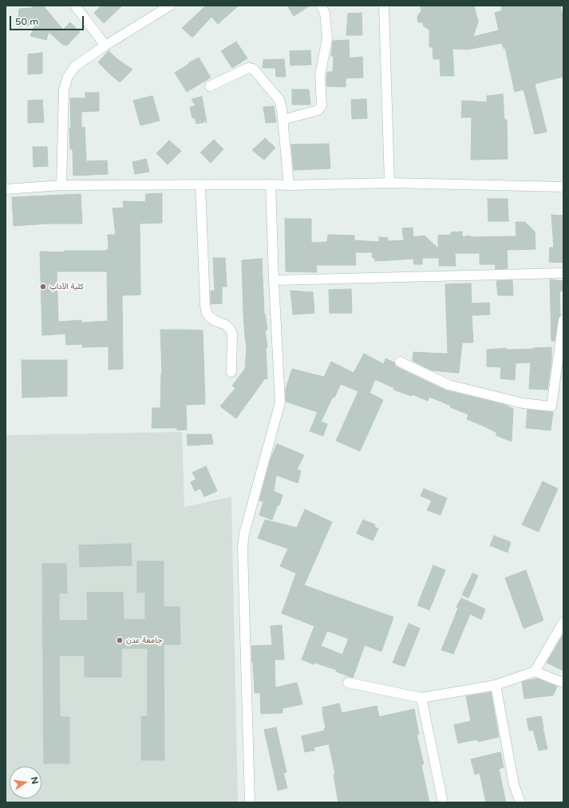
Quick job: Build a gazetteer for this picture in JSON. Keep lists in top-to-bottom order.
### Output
{
  "places": ["كلية الآداب", "جامعة عدن"],
  "scale_bar": "50 m",
  "north": "right"
}
